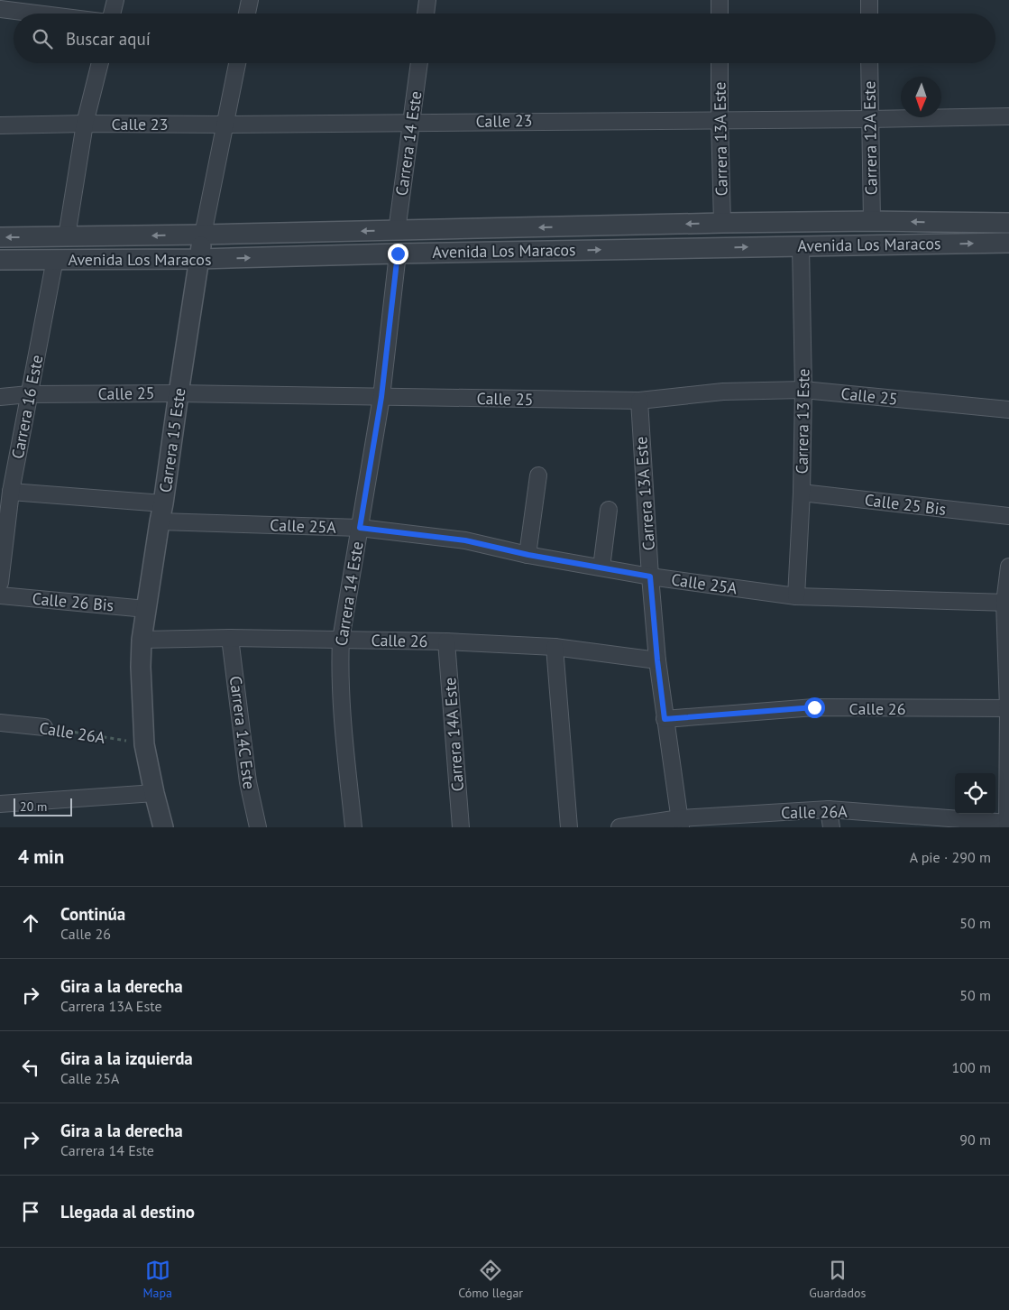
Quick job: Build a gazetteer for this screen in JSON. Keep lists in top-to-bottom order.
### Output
{
  "streets": {
    "street": [
      "Calle 23",
      "Carrera 12A Este",
      "Carrera 13A Este",
      "Carrera 14 Este",
      "Avenida Los Maracos",
      "Calle 25",
      "Carrera 16 Este",
      "Carrera 13 Este",
      "Carrera 15 Este",
      "Calle 25 Bis",
      "Calle 25A",
      "Calle 26 Bis",
      "Calle 26",
      "Calle 26A",
      "Carrera 14C Este",
      "Carrera 14A Este"
    ]
  },
  "crossings": [
    ["Calle 23", "Carrera 12A Este"],
    ["Calle 23", "Carrera 13A Este"],
    ["Calle 23", "Carrera 14 Este"],
    ["Calle 23", "Carrera 15 Este"],
    ["Carrera 12A Este", "Avenida Los Maracos"],
    ["Carrera 13A Este", "Avenida Los Maracos"],
    ["Carrera 13A Este", "Calle 25"],
    ["Carrera 13A Este", "Calle 25A"],
    ["Carrera 13A Este", "Calle 26"],
    ["Carrera 13A Este", "Calle 26A"],
    ["Carrera 14 Este", "Avenida Los Maracos"],
    ["Carrera 14 Este", "Calle 25"],
    ["Carrera 14 Este", "Calle 25A"],
    ["Carrera 14 Este", "Calle 26"],
    ["Avenida Los Maracos", "Carrera 16 Este"],
    ["Avenida Los Maracos", "Carrera 13 Este"],
    ["Avenida Los Maracos", "Carrera 15 Este"],
    ["Calle 25", "Carrera 16 Este"],
    ["Calle 25", "Carrera 13 Este"],
    ["Calle 25", "Carrera 15 Este"],
    ["Carrera 16 Este", "Calle 25A"],
    ["Carrera 13 Este", "Calle 25 Bis"],
    ["Carrera 13 Este", "Calle 25A"],
    ["Carrera 15 Este", "Calle 25A"],
    ["Carrera 15 Este", "Calle 26 Bis"],
    ["Carrera 15 Este", "Calle 26"],
    ["Carrera 15 Este", "Calle 26A"],
    ["Calle 26", "Carrera 14C Este"],
    ["Calle 26", "Carrera 14A Este"]
  ],
  "scale_bar": "20 m",
  "north": "bottom",
  "page": {
    "search": "Buscar aquí",
    "scale": "20 m",
    "heading": ["4 min", "A pie · 290 m"],
    "list": [
      ["Continúa", "Calle 26", "50 m"],
      ["Gira a la derecha", "Carrera 13A Este", "50 m"],
      ["Gira a la izquierda", "Calle 25A", "100 m"],
      ["Gira a la derecha", "Carrera 14 Este", "90 m"],
      "Llegada al destino"
    ],
    "nav": ["Mapa", "Cómo llegar", "Guardados"]
  }
}
